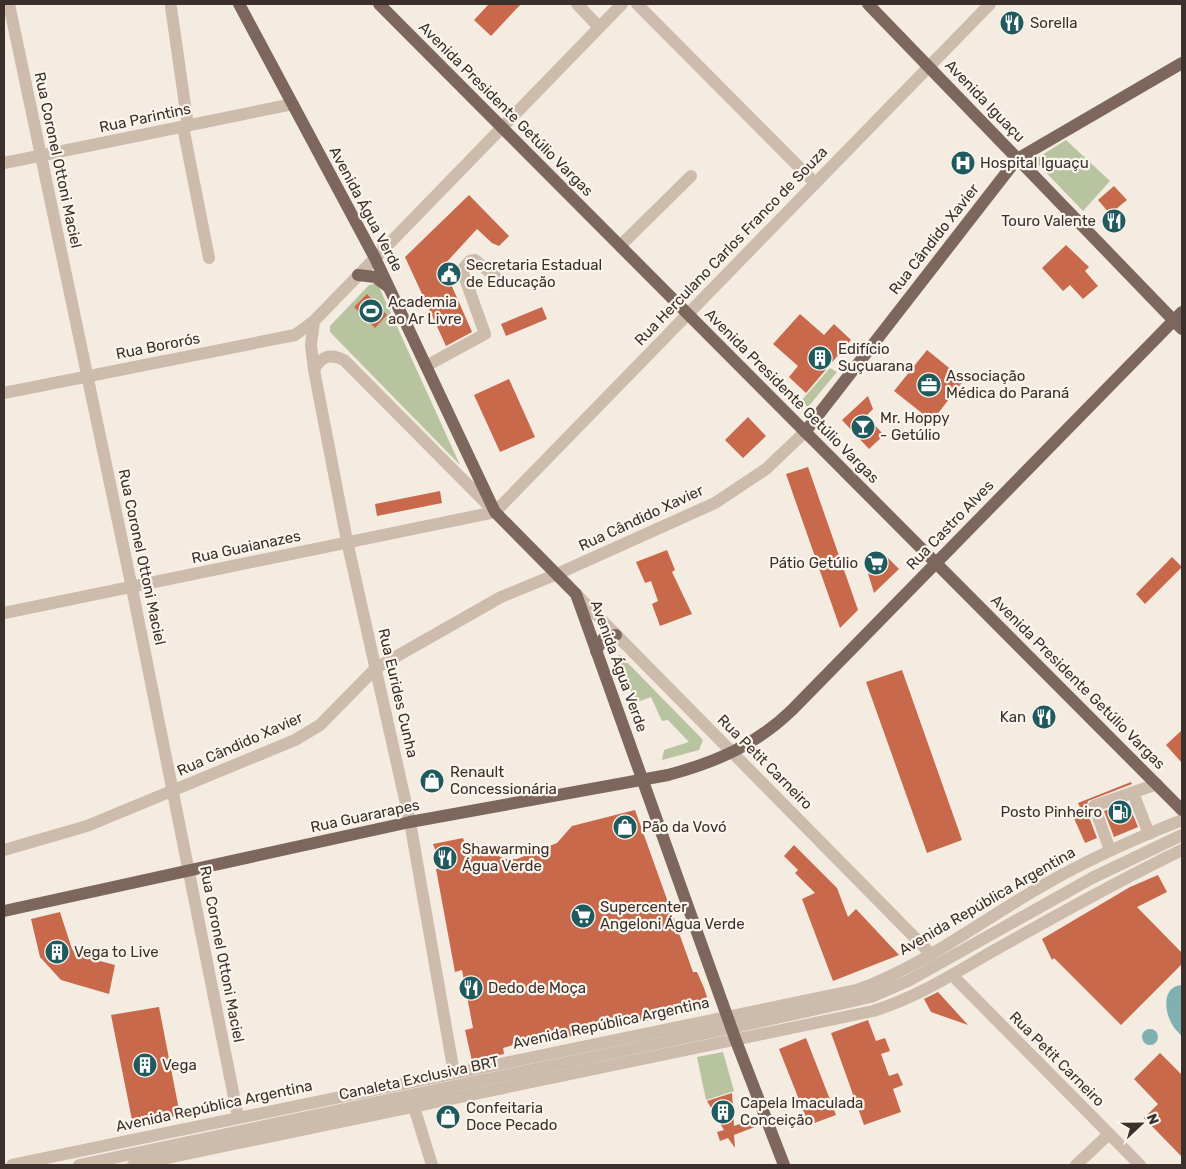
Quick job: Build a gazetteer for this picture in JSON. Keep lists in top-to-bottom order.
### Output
{
  "streets": {
    "main road": [
      "Avenida Iguaçu",
      "Avenida Presidente Getúlio Vargas",
      "Avenida Água Verde",
      "Rua Cândido Xavier",
      "Rua Castro Alves",
      "Rua Guararapes"
    ],
    "street": [
      "Rua Parintins",
      "Rua Coronel Ottoni Maciel",
      "Rua Herculano Carlos Franco de Souza",
      "Rua Bororós",
      "Rua Guaianazes",
      "Rua Eurides Cunha",
      "Rua Petit Carneiro",
      "Avenida República Argentina",
      "Canaleta Exclusiva BRT"
    ]
  },
  "crossings": [
    ["Avenida Iguaçu", "Rua Cândido Xavier"],
    ["Avenida Iguaçu", "Rua Herculano Carlos Franco de Souza"],
    ["Avenida Iguaçu", "Rua Castro Alves"],
    ["Avenida Presidente Getúlio Vargas", "Rua Cândido Xavier"],
    ["Avenida Presidente Getúlio Vargas", "Rua Herculano Carlos Franco de Souza"],
    ["Avenida Presidente Getúlio Vargas", "Rua Bororós"],
    ["Avenida Presidente Getúlio Vargas", "Rua Castro Alves"],
    ["Rua Parintins", "Rua Coronel Ottoni Maciel"],
    ["Rua Parintins", "Avenida Água Verde"],
    ["Rua Coronel Ottoni Maciel", "Rua Cândido Xavier"],
    ["Rua Coronel Ottoni Maciel", "Rua Bororós"],
    ["Rua Coronel Ottoni Maciel", "Rua Guaianazes"],
    ["Rua Coronel Ottoni Maciel", "Rua Guararapes"],
    ["Rua Coronel Ottoni Maciel", "Avenida República Argentina"],
    ["Avenida Água Verde", "Rua Cândido Xavier"],
    ["Avenida Água Verde", "Rua Herculano Carlos Franco de Souza"],
    ["Avenida Água Verde", "Rua Bororós"],
    ["Avenida Água Verde", "Rua Guaianazes"],
    ["Avenida Água Verde", "Rua Petit Carneiro"],
    ["Avenida Água Verde", "Rua Guararapes"],
    ["Avenida Água Verde", "Avenida República Argentina"],
    ["Avenida Água Verde", "Canaleta Exclusiva BRT"],
    ["Rua Cândido Xavier", "Rua Eurides Cunha"],
    ["Rua Herculano Carlos Franco de Souza", "Rua Guaianazes"],
    ["Rua Bororós", "Rua Eurides Cunha"],
    ["Rua Castro Alves", "Rua Petit Carneiro"],
    ["Rua Castro Alves", "Rua Guararapes"],
    ["Rua Guaianazes", "Rua Eurides Cunha"],
    ["Rua Eurides Cunha", "Rua Guararapes"],
    ["Rua Eurides Cunha", "Avenida República Argentina"],
    ["Rua Petit Carneiro", "Rua Guararapes"],
    ["Rua Petit Carneiro", "Avenida República Argentina"]
  ],
  "places": {
    "restaurant": [
      "Sorella",
      "Touro Valente",
      "Kan",
      "Shawarming Água Verde",
      "Dedo de Moça"
    ],
    "hospital": ["Hospital Iguaçu"],
    "public building": ["Secretaria Estadual de Educação"],
    "sports": ["Academia ao Ar Livre"],
    "building": [
      "Edifício Suçuarana",
      "Vega to Live",
      "Vega",
      "Capela Imaculada Conceição"
    ],
    "office": ["Associação Médica do Paraná"],
    "bar": ["Mr. Hoppy - Getúlio"],
    "supermarket": ["Pátio Getúlio", "Supercenter Angeloni Água Verde"],
    "shop": ["Renault Concessionária", "Pão da Vovó", "Confeitaria Doce Pecado"],
    "fuel station": ["Posto Pinheiro"]
  },
  "north": "right"
}
